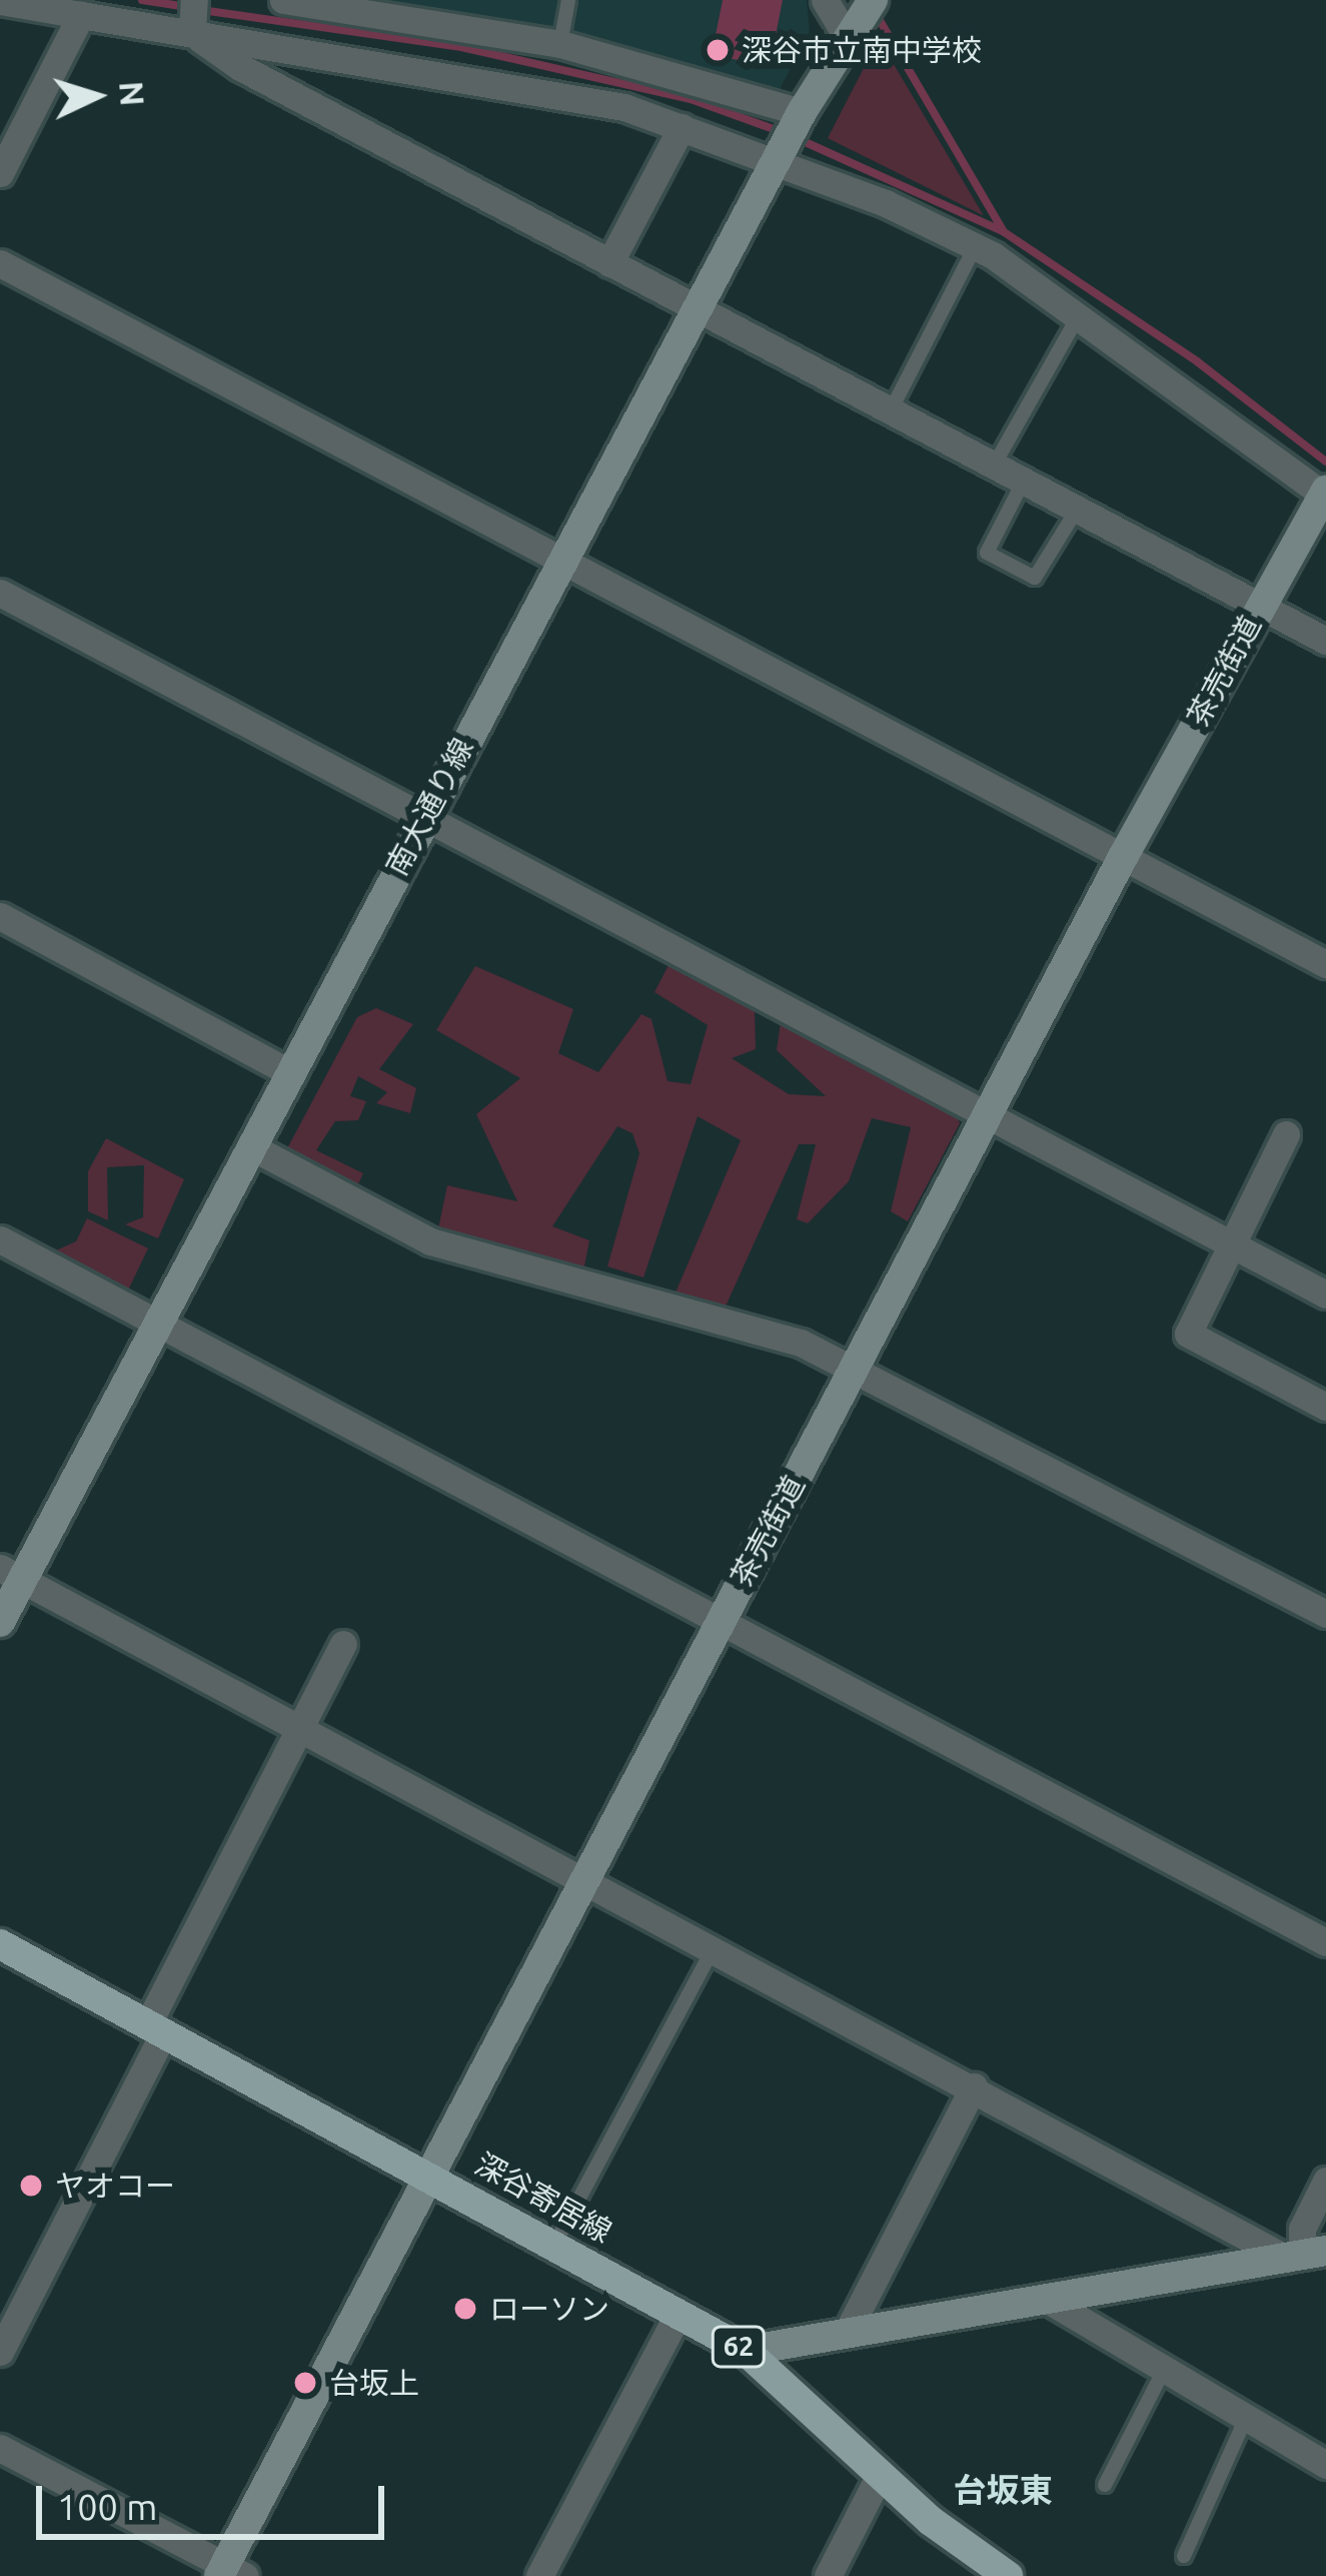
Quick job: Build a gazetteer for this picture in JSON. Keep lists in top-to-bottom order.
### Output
{
  "streets": {
    "main road": ["深谷寄居線", "62"],
    "street": ["茶売街道", "南大通り線"]
  },
  "crossings": [
    ["茶売街道", "深谷寄居線"]
  ],
  "districts": ["台坂東"],
  "places": [
    "深谷市立南中学校",
    "ヤオコー",
    "ローソン",
    "台坂上"
  ],
  "scale_bar": "100 m",
  "north": "right"
}
